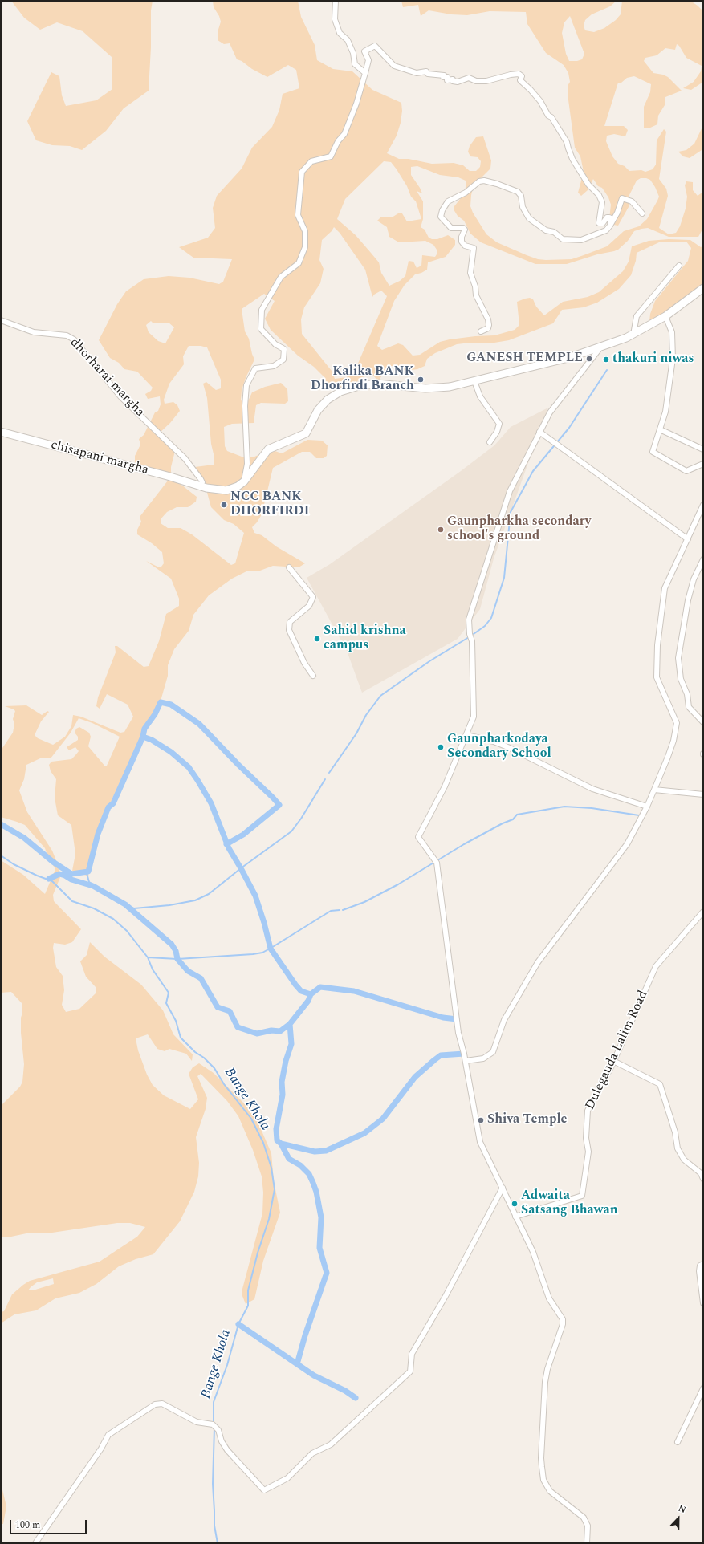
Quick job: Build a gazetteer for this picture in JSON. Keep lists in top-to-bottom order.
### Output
{
  "streets": {
    "street": ["dhorharai margha", "chisapani margha", "Dulegauda Lalim Road"]
  },
  "crossings": [
    ["dhorharai margha", "chisapani margha"]
  ],
  "water": ["Bange Khola"],
  "places": [
    "GANESH TEMPLE",
    "thakuri niwas",
    "Kalika BANK Dhorfirdi Branch",
    "NCC BANK DHORFIRDI",
    "Gaunpharkha secondary school's ground",
    "Sahid krishna campus",
    "Gaunpharkodaya Secondary School",
    "Shiva Temple",
    "Adwaita Satsang Bhawan"
  ],
  "scale_bar": "100 m",
  "north": "top"
}
